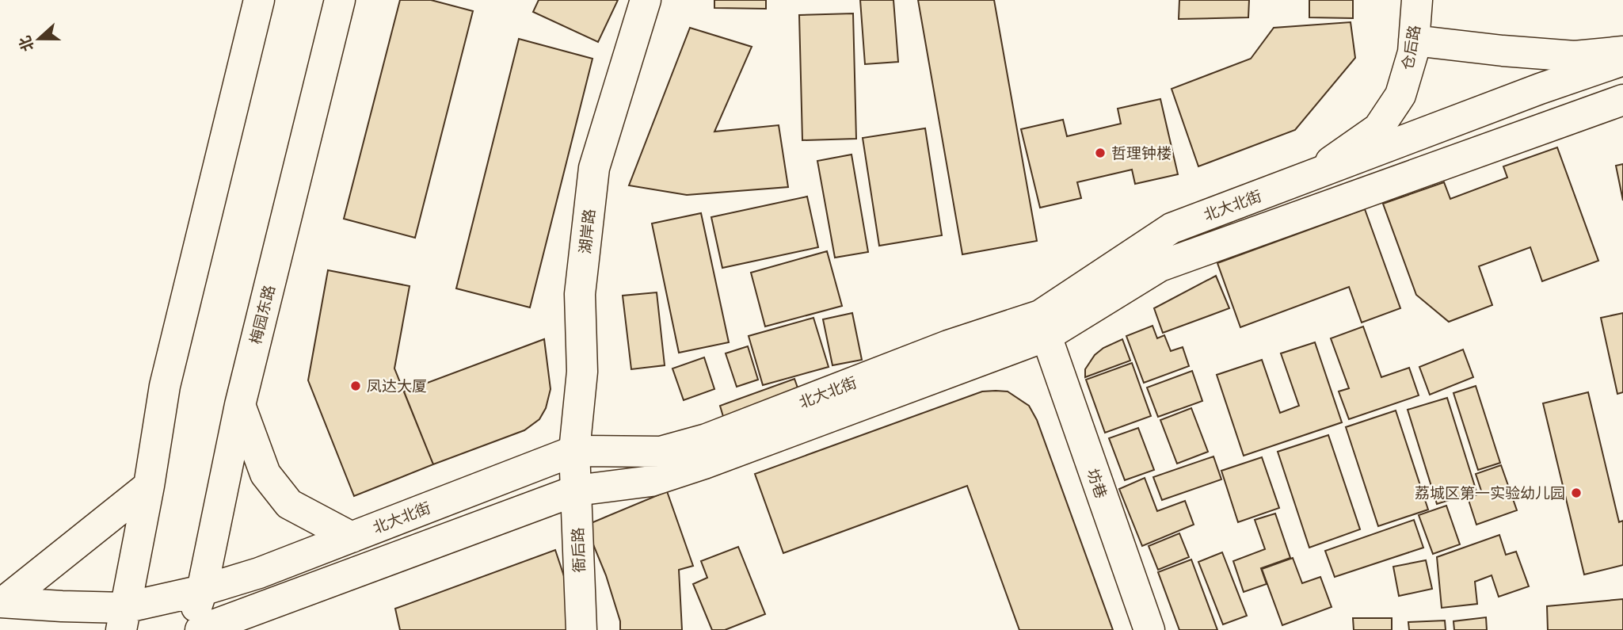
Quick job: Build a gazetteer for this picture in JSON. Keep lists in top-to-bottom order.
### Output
{
  "streets": {
    "main road": [
      "仓后路",
      "北大北街",
      "湖岸路",
      "梅园东路",
      "坊巷",
      "衙后路"
    ]
  },
  "crossings": [
    ["仓后路", "北大北街"],
    ["北大北街", "湖岸路"],
    ["北大北街", "梅园东路"],
    ["北大北街", "坊巷"],
    ["北大北街", "衙后路"],
    ["湖岸路", "衙后路"]
  ],
  "places": ["哲理钟楼", "凤达大厦", "荔城区第一实验幼儿园"],
  "north": "left"
}
